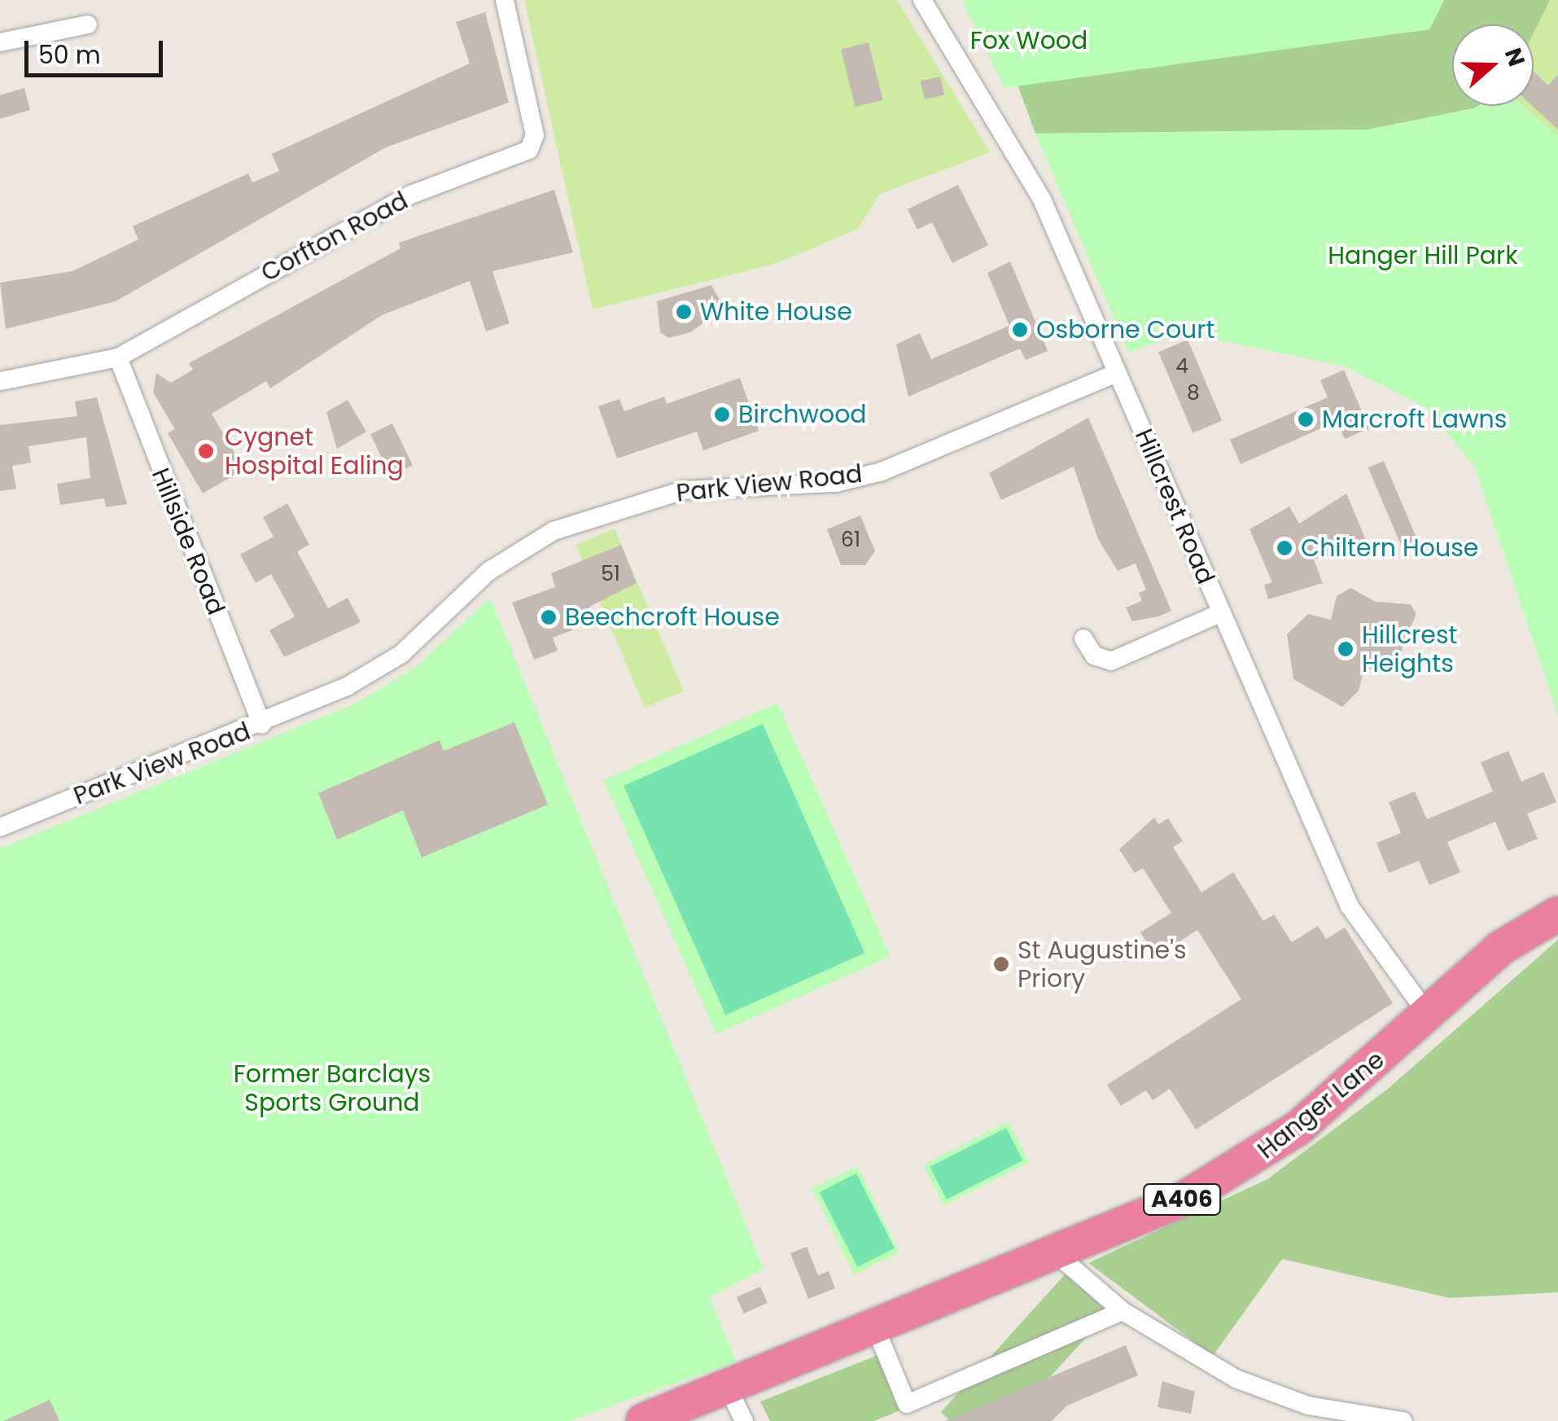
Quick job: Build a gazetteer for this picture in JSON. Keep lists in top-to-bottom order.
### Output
{
  "streets": {
    "highway": ["Hanger Lane", "A406"],
    "street": [
      "Corfton Road",
      "Park View Road",
      "Hillcrest Road",
      "Hillside Road"
    ]
  },
  "crossings": [
    ["Corfton Road", "Hillside Road"],
    ["Park View Road", "Hillcrest Road"],
    ["Park View Road", "Hillside Road"],
    ["Hillcrest Road", "Hanger Lane"]
  ],
  "parks": ["Fox Wood", "Hanger Hill Park", "Former Barclays Sports Ground"],
  "places": [
    "White House",
    "Osborne Court",
    "Birchwood",
    "Marcroft Lawns",
    "Cygnet Hospital Ealing",
    "Chiltern House",
    "Beechcroft House",
    "Hillcrest Heights",
    "St Augustine's Priory"
  ],
  "house_numbers": [
    "4",
    "8",
    "61",
    "51"
  ],
  "scale_bar": "50 m",
  "north": "right"
}
